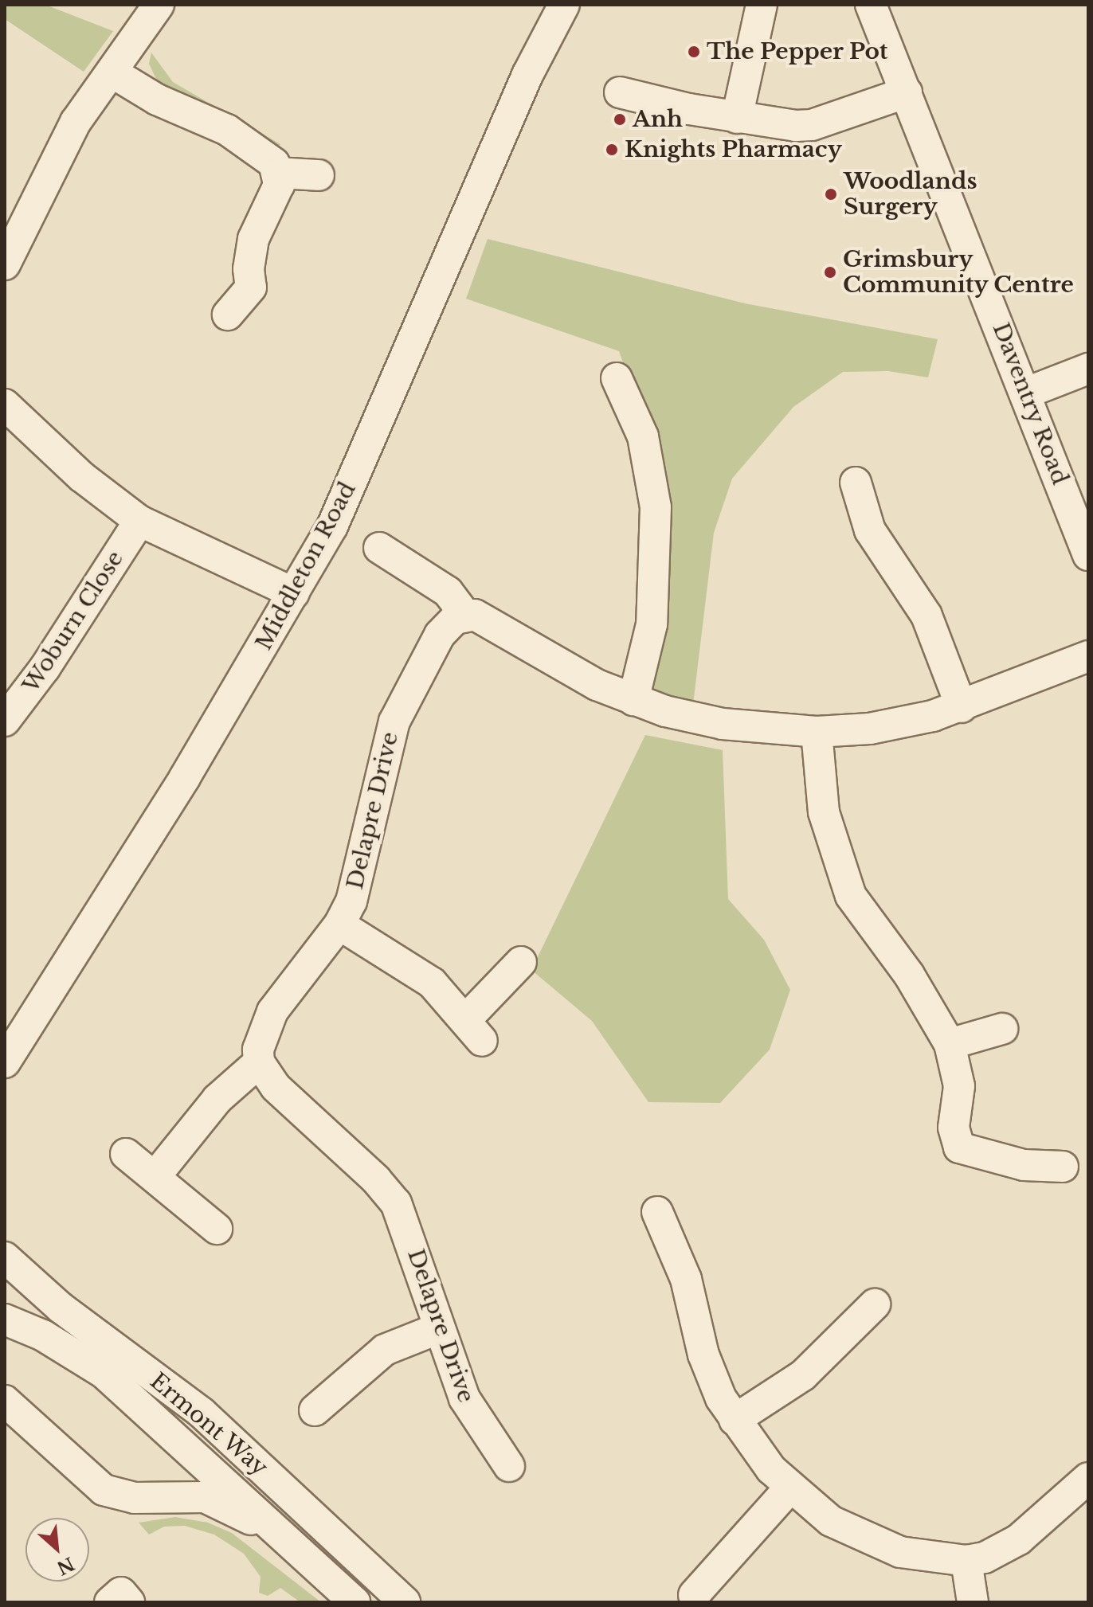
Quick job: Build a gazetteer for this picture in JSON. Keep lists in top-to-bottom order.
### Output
{
  "streets": {
    "street": [
      "Daventry Road",
      "Middleton Road",
      "Woburn Close",
      "Delapre Drive",
      "Ermont Way"
    ]
  },
  "places": [
    "The Pepper Pot",
    "Anh",
    "Knights Pharmacy",
    "Woodlands Surgery",
    "Grimsbury Community Centre"
  ],
  "north": "bottom right"
}
